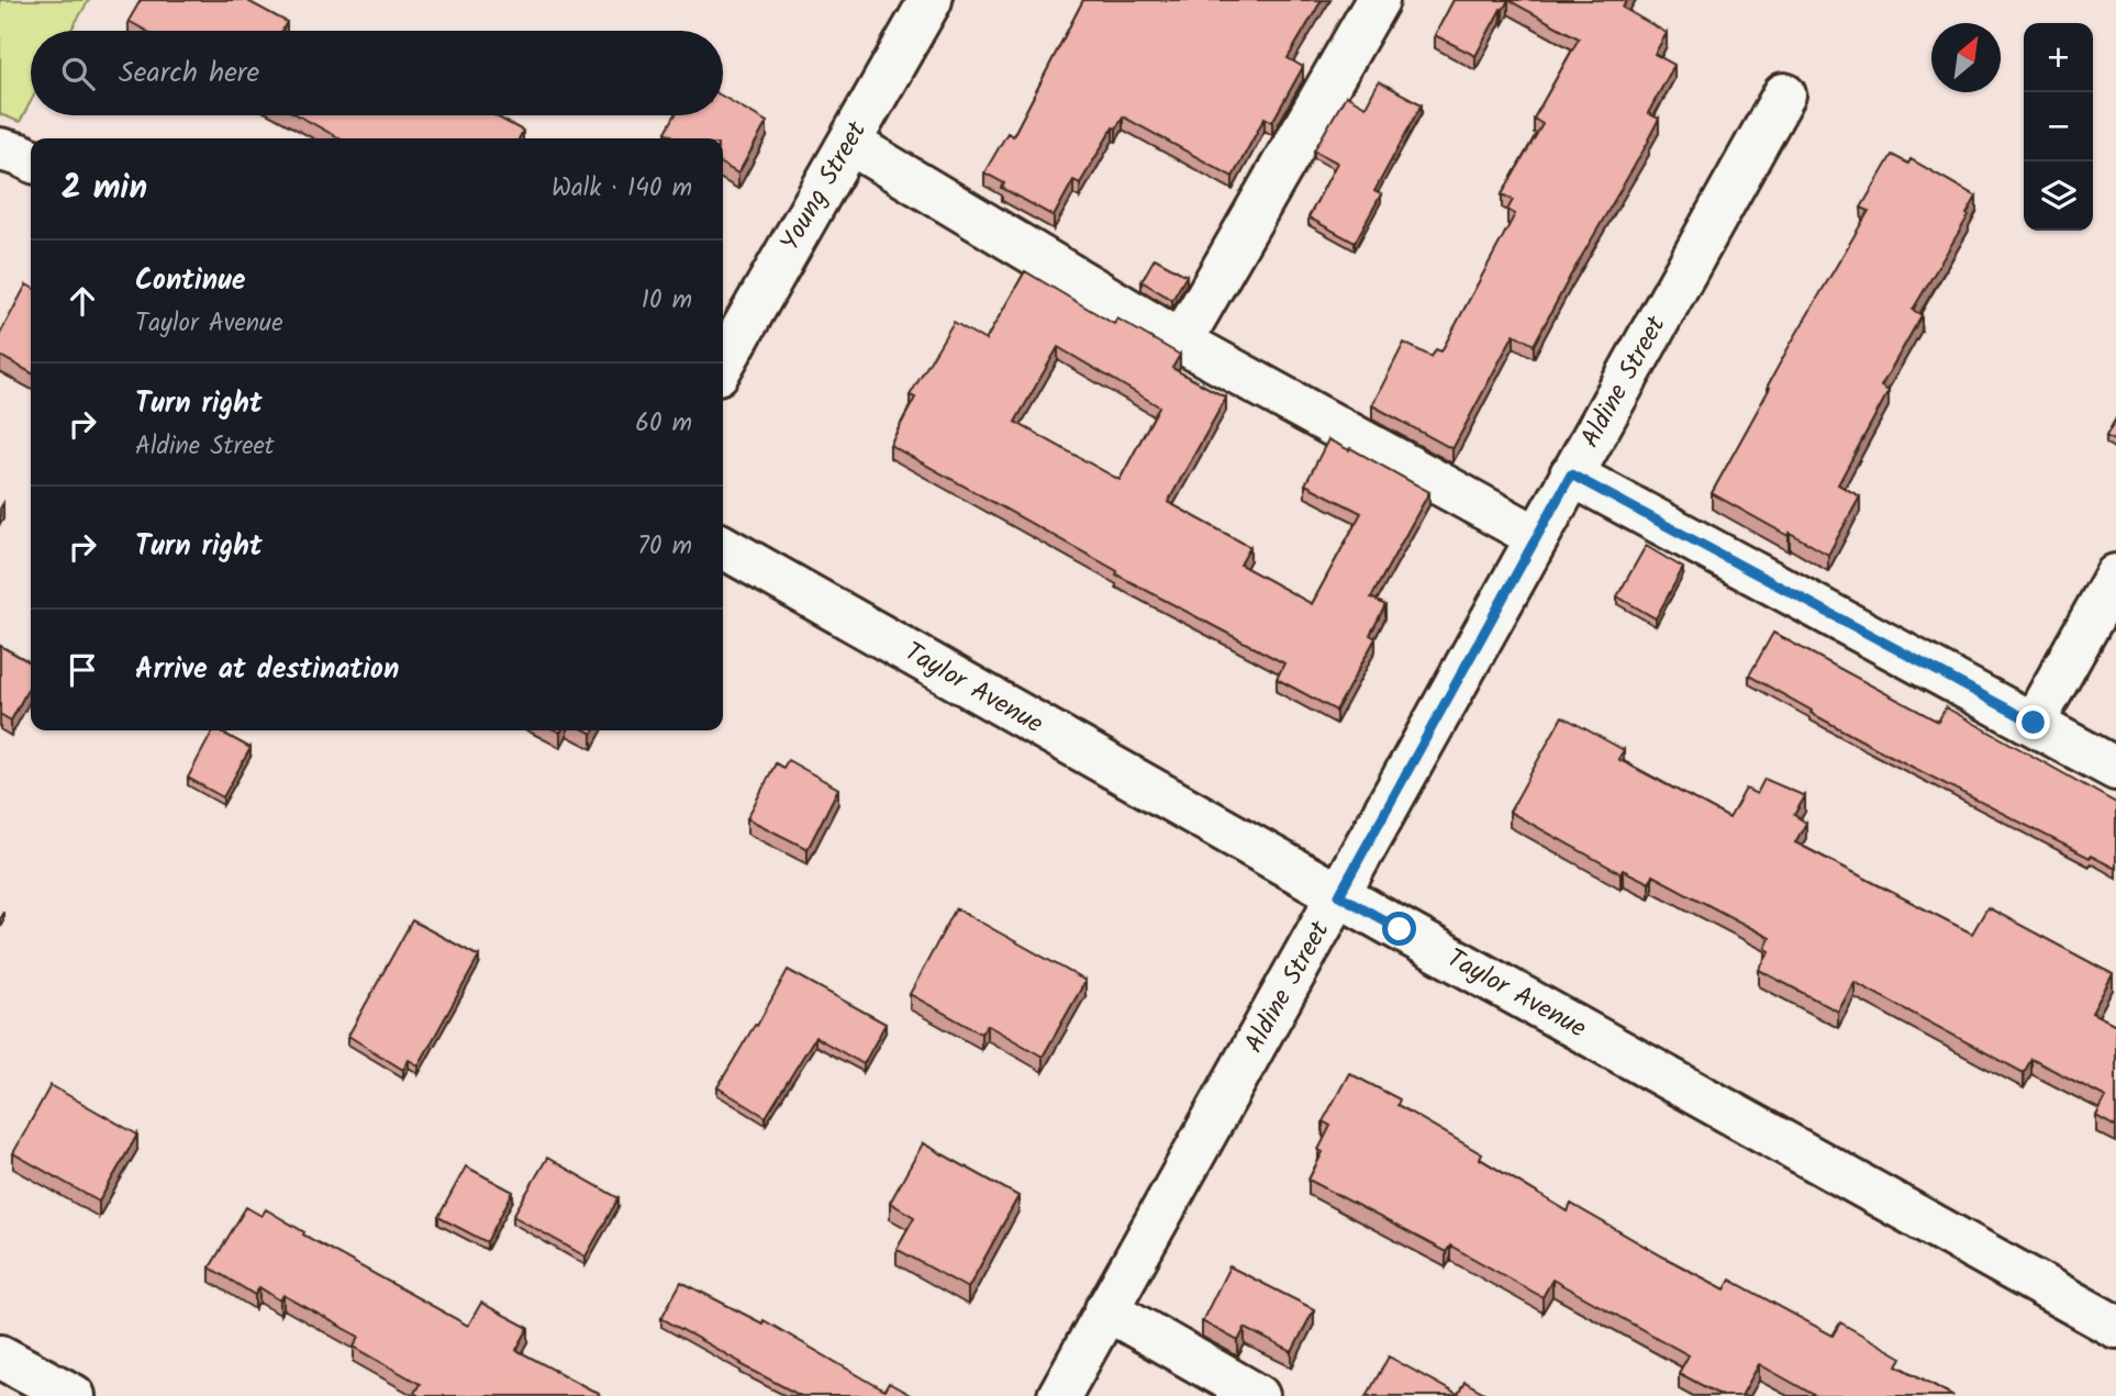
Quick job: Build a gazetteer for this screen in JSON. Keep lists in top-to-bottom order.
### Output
{
  "streets": {
    "street": ["Young Street", "Aldine Street", "Taylor Avenue"]
  },
  "crossings": [
    ["Aldine Street", "Taylor Avenue"]
  ],
  "north": "top right",
  "page": {
    "map_buttons": ["+", "−"],
    "search": "Search here",
    "heading": ["2 min", "Walk · 140 m"],
    "list": [
      ["Continue", "Taylor Avenue", "10 m"],
      ["Turn right", "Aldine Street", "60 m"],
      ["Turn right", "70 m"],
      "Arrive at destination"
    ]
  }
}
